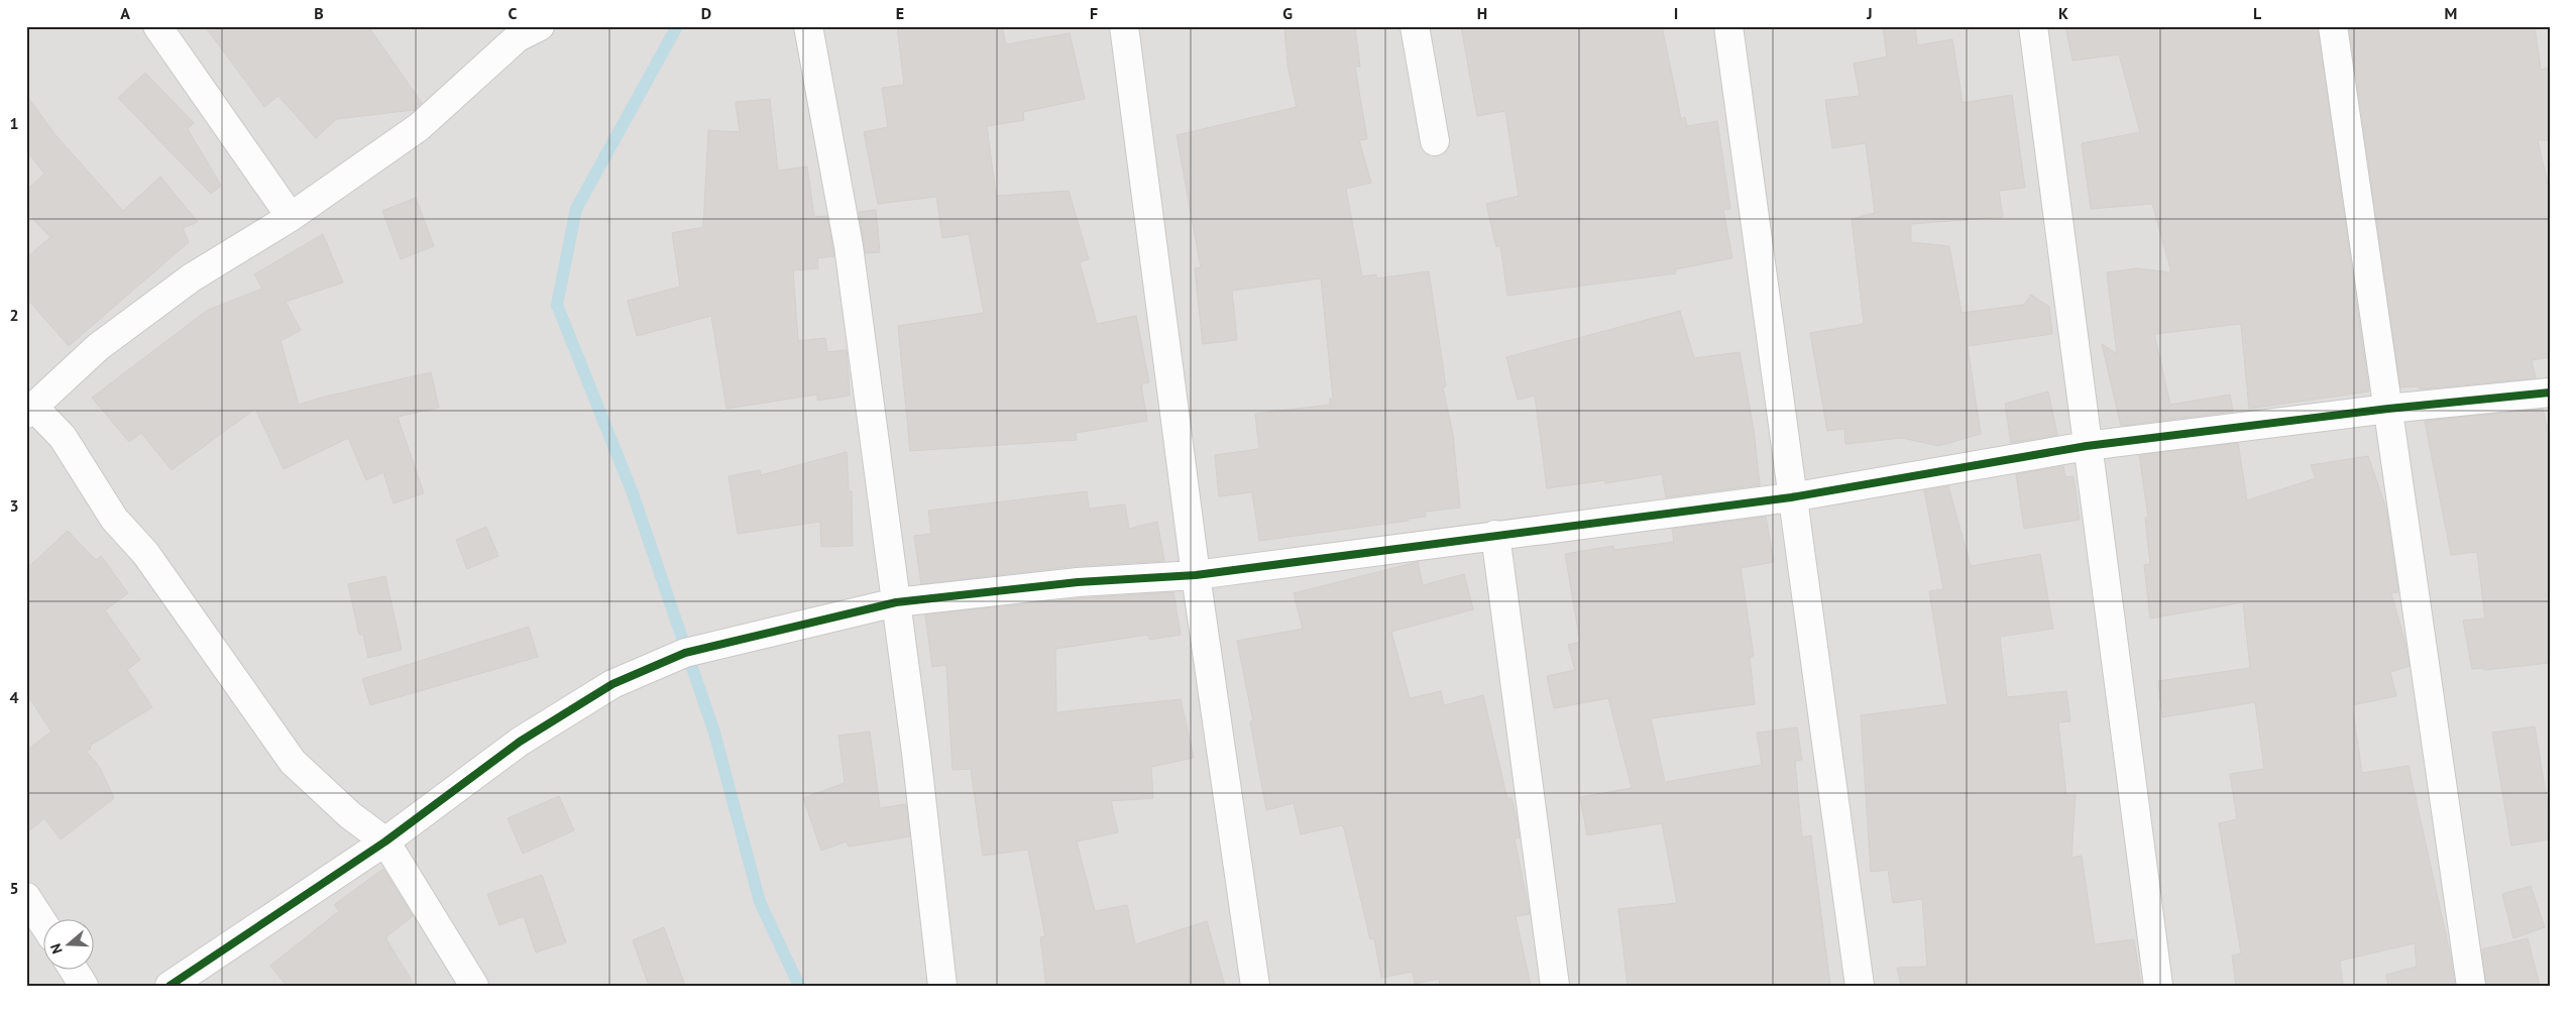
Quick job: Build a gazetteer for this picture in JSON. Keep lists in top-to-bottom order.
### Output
{
  "north": "left",
  "grid": {
    "columns": [
      "A",
      "B",
      "C",
      "D",
      "E",
      "F",
      "G",
      "H",
      "I",
      "J",
      "K",
      "L",
      "M"
    ],
    "rows": [
      "1",
      "2",
      "3",
      "4",
      "5"
    ]
  }
}
